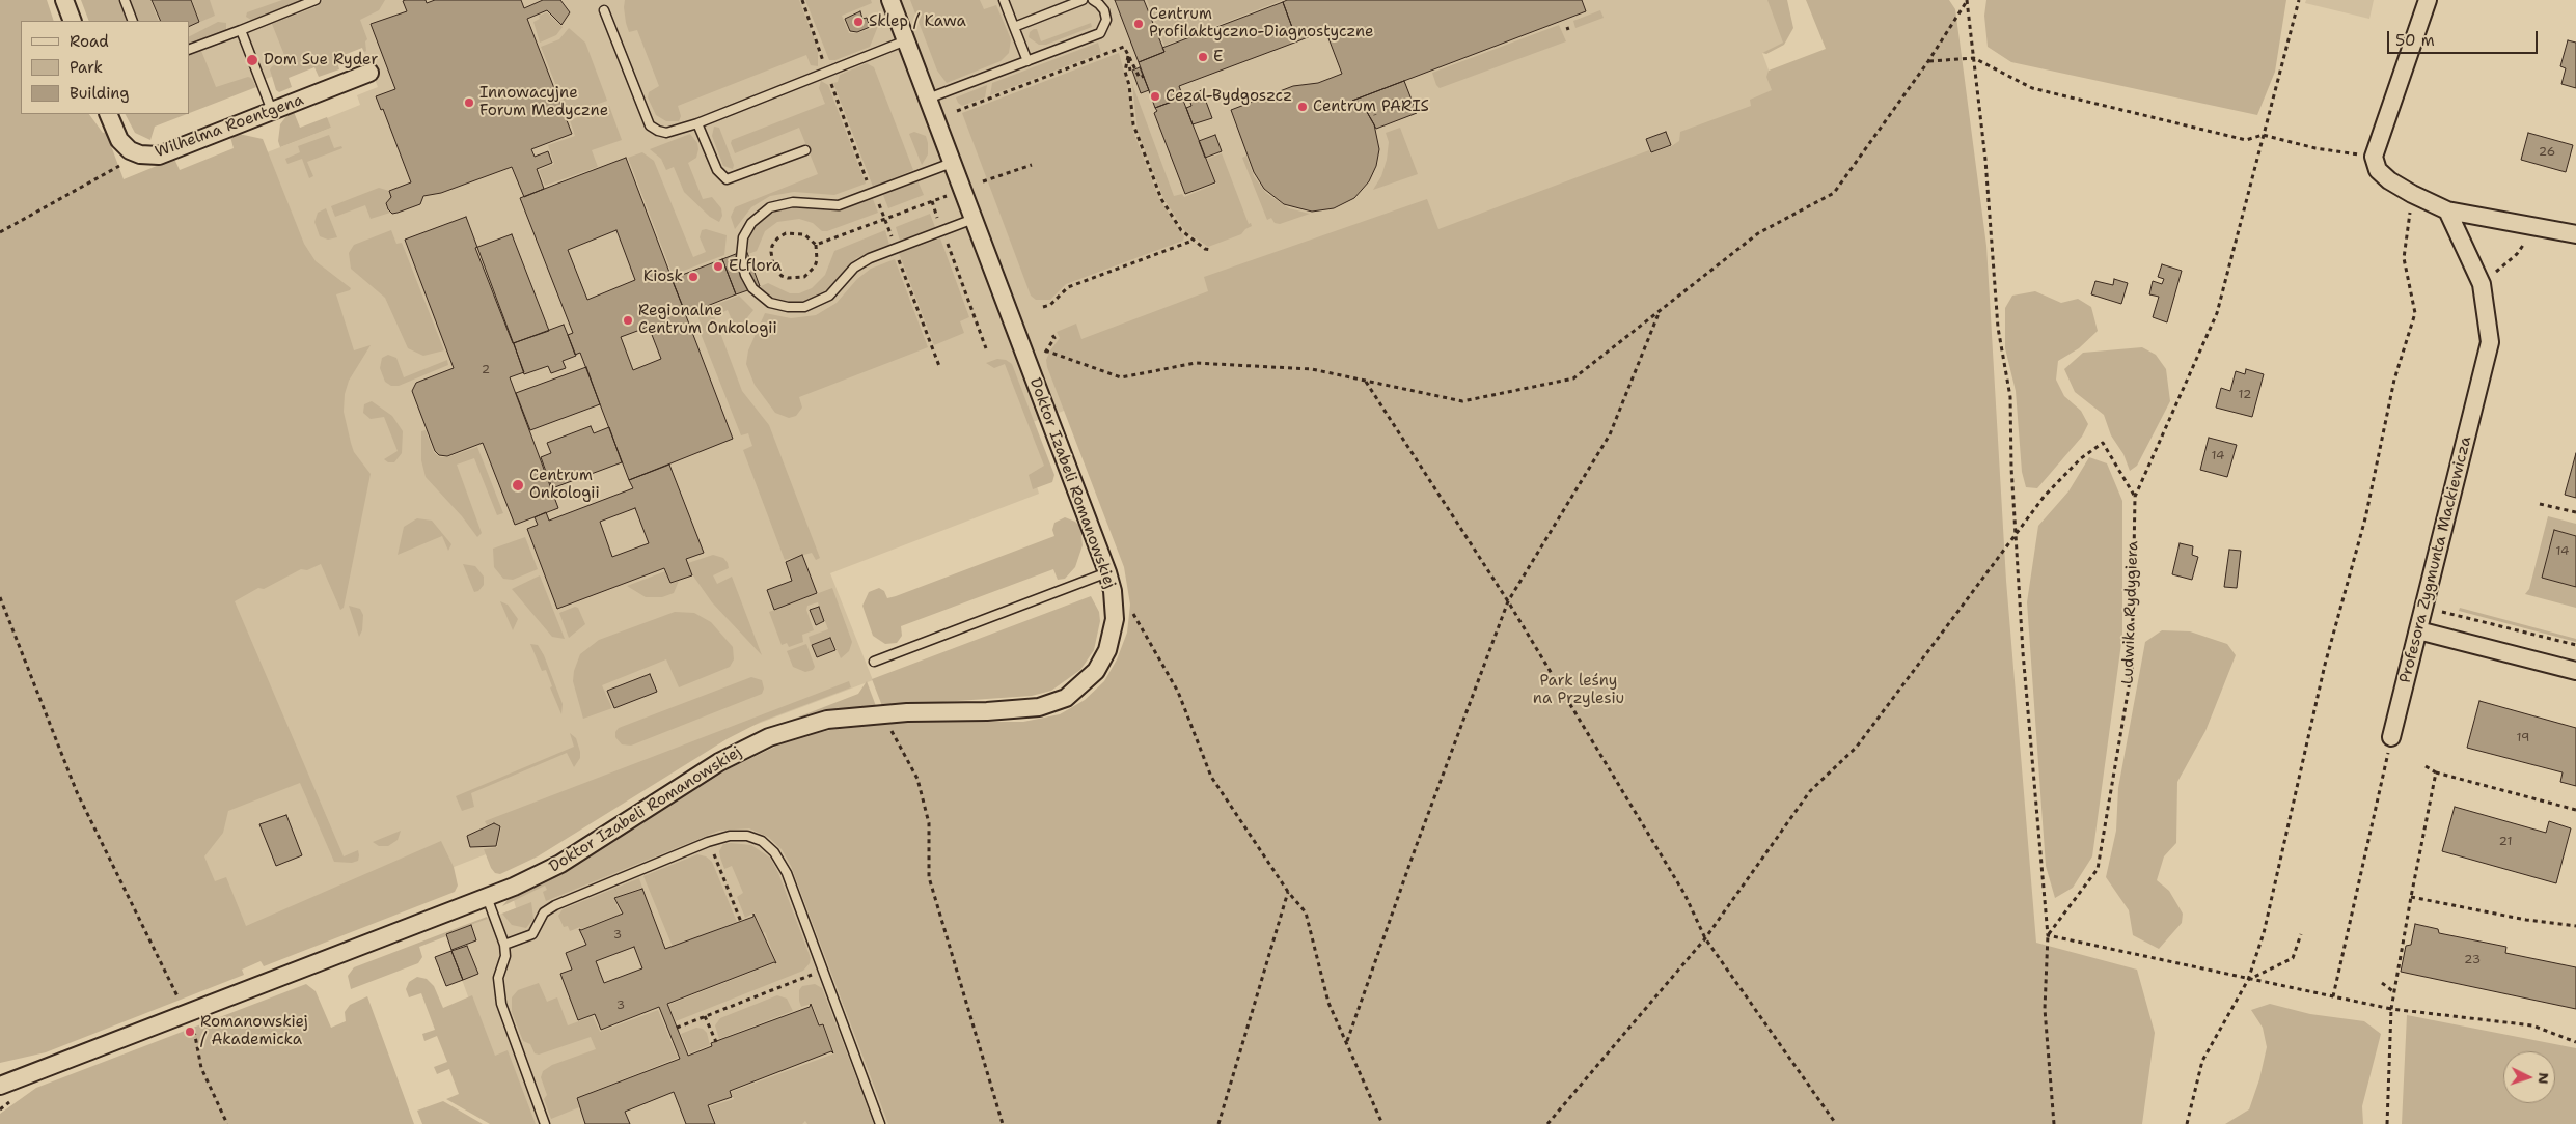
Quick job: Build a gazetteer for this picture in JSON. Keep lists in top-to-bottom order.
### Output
{
  "streets": {
    "street": ["Wilhelma Roentgena", "Doktor Izabeli Romanowskiej", "Profesora Zygmunta Mackiewicza"],
    "path": ["Ludwika Rydygiera"]
  },
  "parks": ["Park leśny na Przylesiu"],
  "places": [
    "Sklep / Kawa",
    "Centrum Profilaktyczno-Diagnostyczne",
    "E",
    "Dom Sue Ryder",
    "Cezal-Bydgoszcz",
    "Innowacyjne Forum Medyczne",
    "Centrum PARIS",
    "ELflora",
    "Kiosk",
    "Regionalne Centrum Onkologii",
    "Centrum Onkologii",
    "Romanowskiej / Akademicka"
  ],
  "house_numbers": [
    "26",
    "2",
    "12",
    "14",
    "14",
    "19",
    "21",
    "3",
    "23",
    "3"
  ],
  "legend": ["Road", "Park", "Building"],
  "scale_bar": "50 m",
  "north": "right"
}
